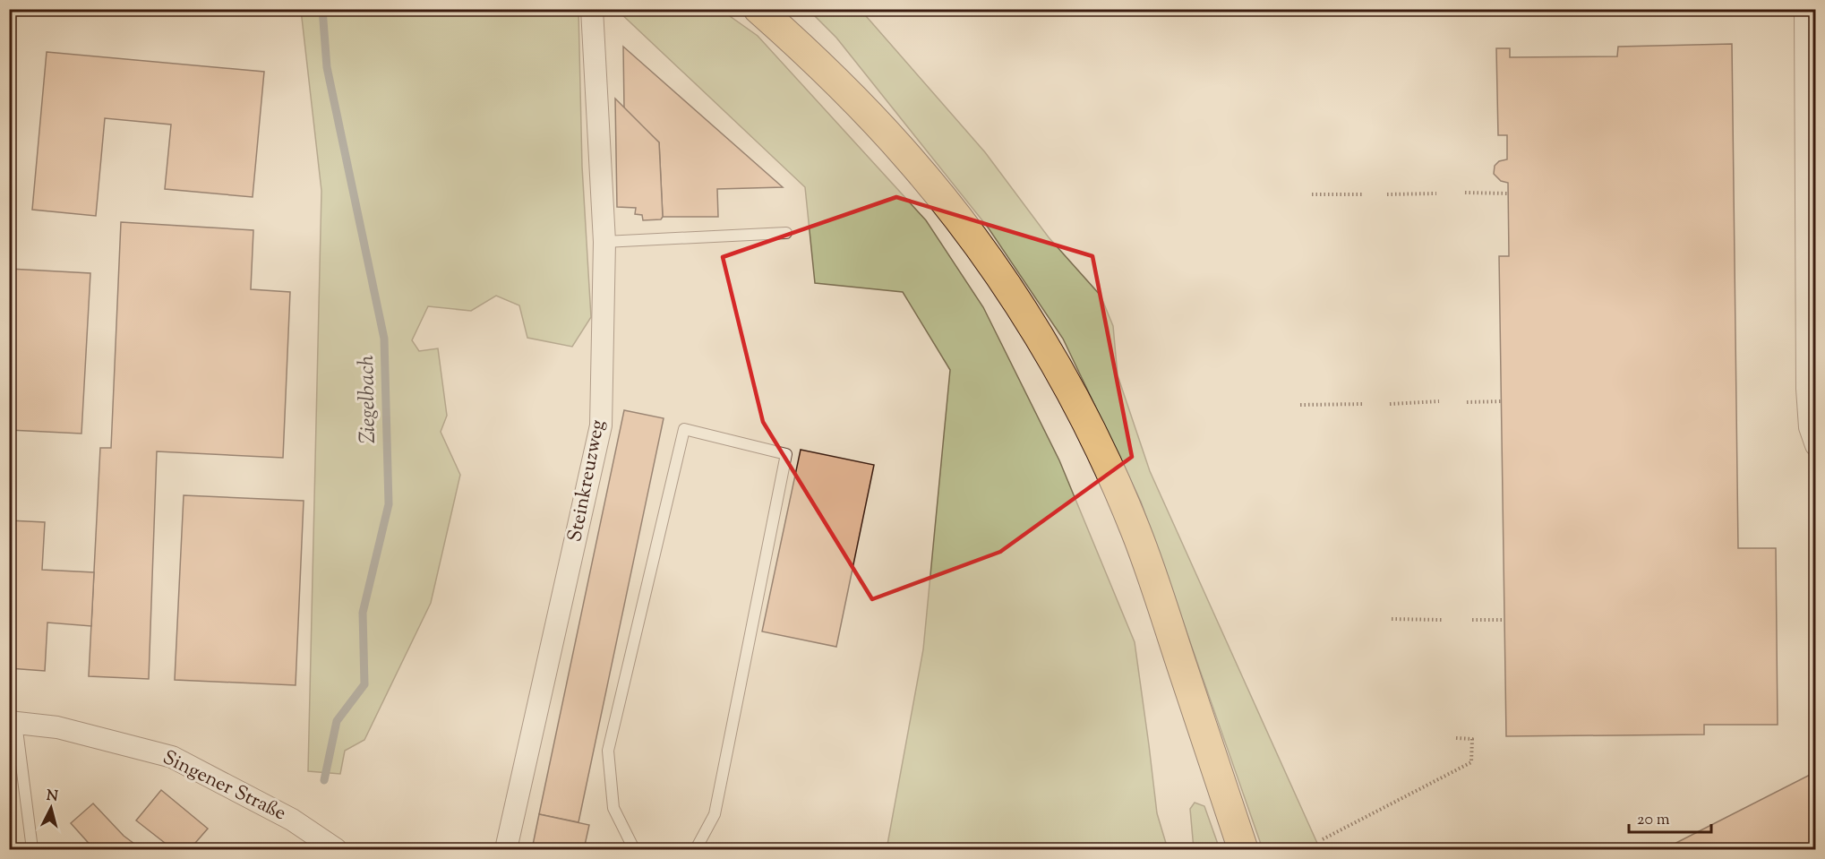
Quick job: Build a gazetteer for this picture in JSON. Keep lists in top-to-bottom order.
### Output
{
  "streets": {
    "street": ["Steinkreuzweg", "Singener Straße"]
  },
  "water": ["Ziegelbach"],
  "scale_bar": "20 m",
  "north": "top"
}
